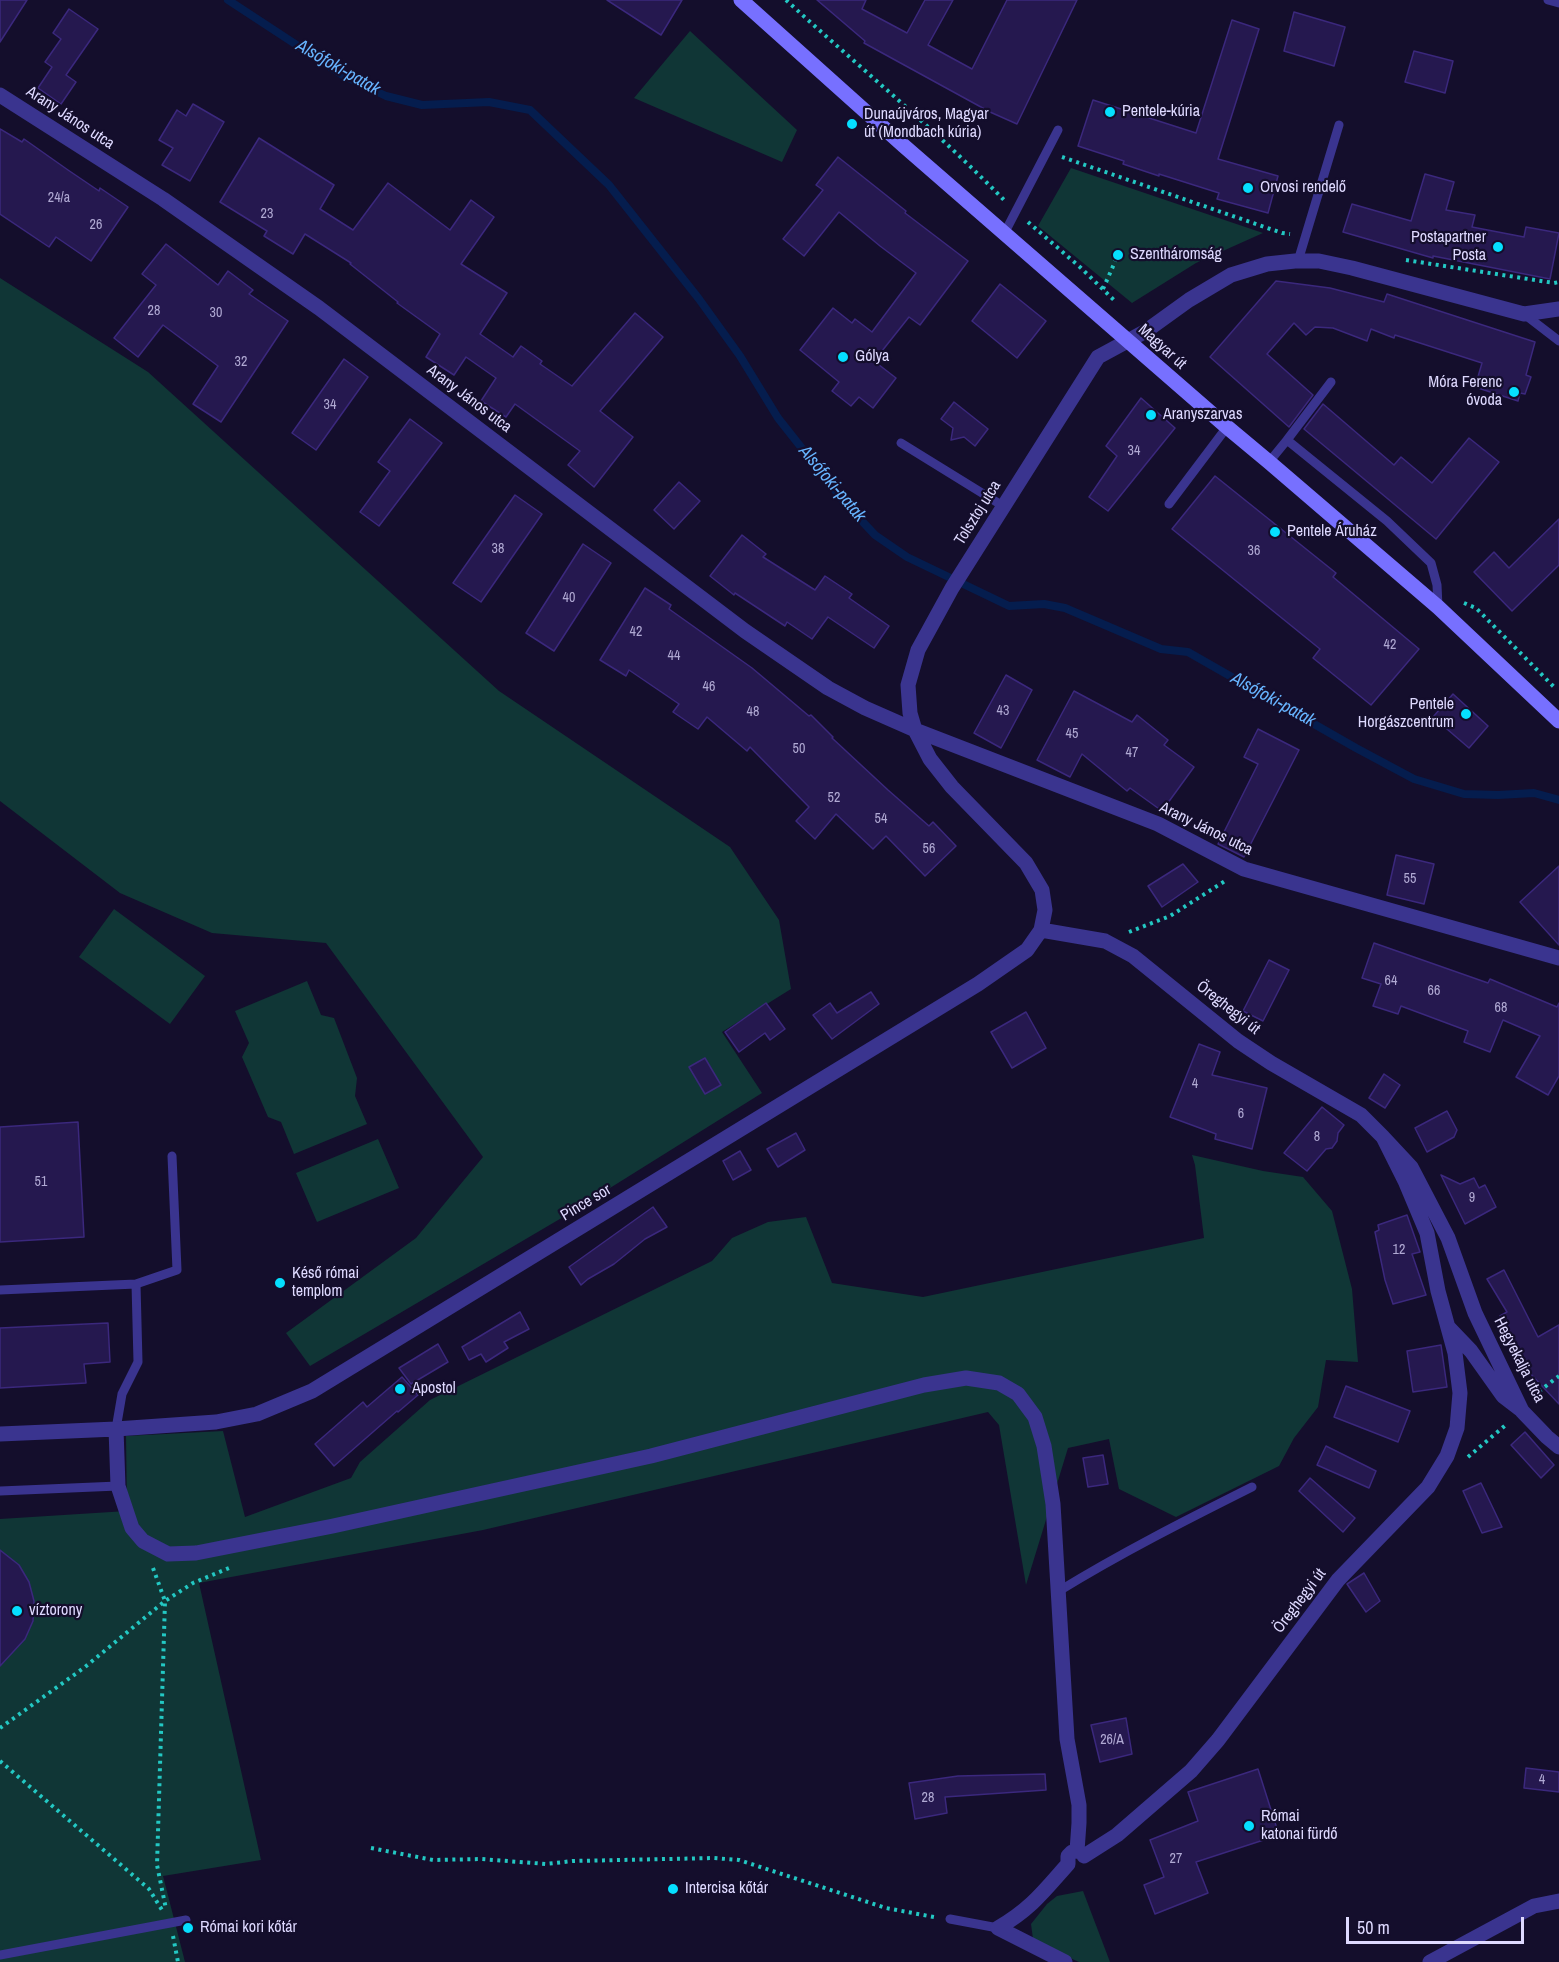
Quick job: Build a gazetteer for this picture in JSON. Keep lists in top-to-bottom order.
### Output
{
  "streets": {
    "street": [
      "Arany János utca",
      "Magyar út",
      "Tolsztoj utca",
      "Öreghegyi út",
      "Pince sor",
      "Hegyekalja utca"
    ]
  },
  "crossings": [
    ["Arany János utca", "Tolsztoj utca"],
    ["Magyar út", "Tolsztoj utca"],
    ["Öreghegyi út", "Pince sor"],
    ["Öreghegyi út", "Hegyekalja utca"]
  ],
  "water": ["Alsófoki-patak"],
  "places": [
    "Pentele-kúria",
    "Dunaújváros, Magyar út (Mondbach kúria)",
    "Orvosi rendelő",
    "Postapartner Posta",
    "Szentháromság",
    "Gólya",
    "Móra Ferenc óvoda",
    "Aranyszarvas",
    "Pentele Áruház",
    "Pentele Horgászcentrum",
    "Késő római templom",
    "Apostol",
    "víztorony",
    "Római katonai fürdő",
    "Intercisa kőtár",
    "Római kori kőtár"
  ],
  "house_numbers": [
    "24/a",
    "23",
    "26",
    "28",
    "30",
    "32",
    "34",
    "34",
    "38",
    "36",
    "40",
    "42",
    "42",
    "44",
    "46",
    "43",
    "48",
    "45",
    "50",
    "47",
    "52",
    "54",
    "56",
    "55",
    "64",
    "66",
    "68",
    "4",
    "6",
    "8",
    "51",
    "9",
    "12",
    "26/A",
    "4",
    "28",
    "27"
  ],
  "scale_bar": "50 m"
}
